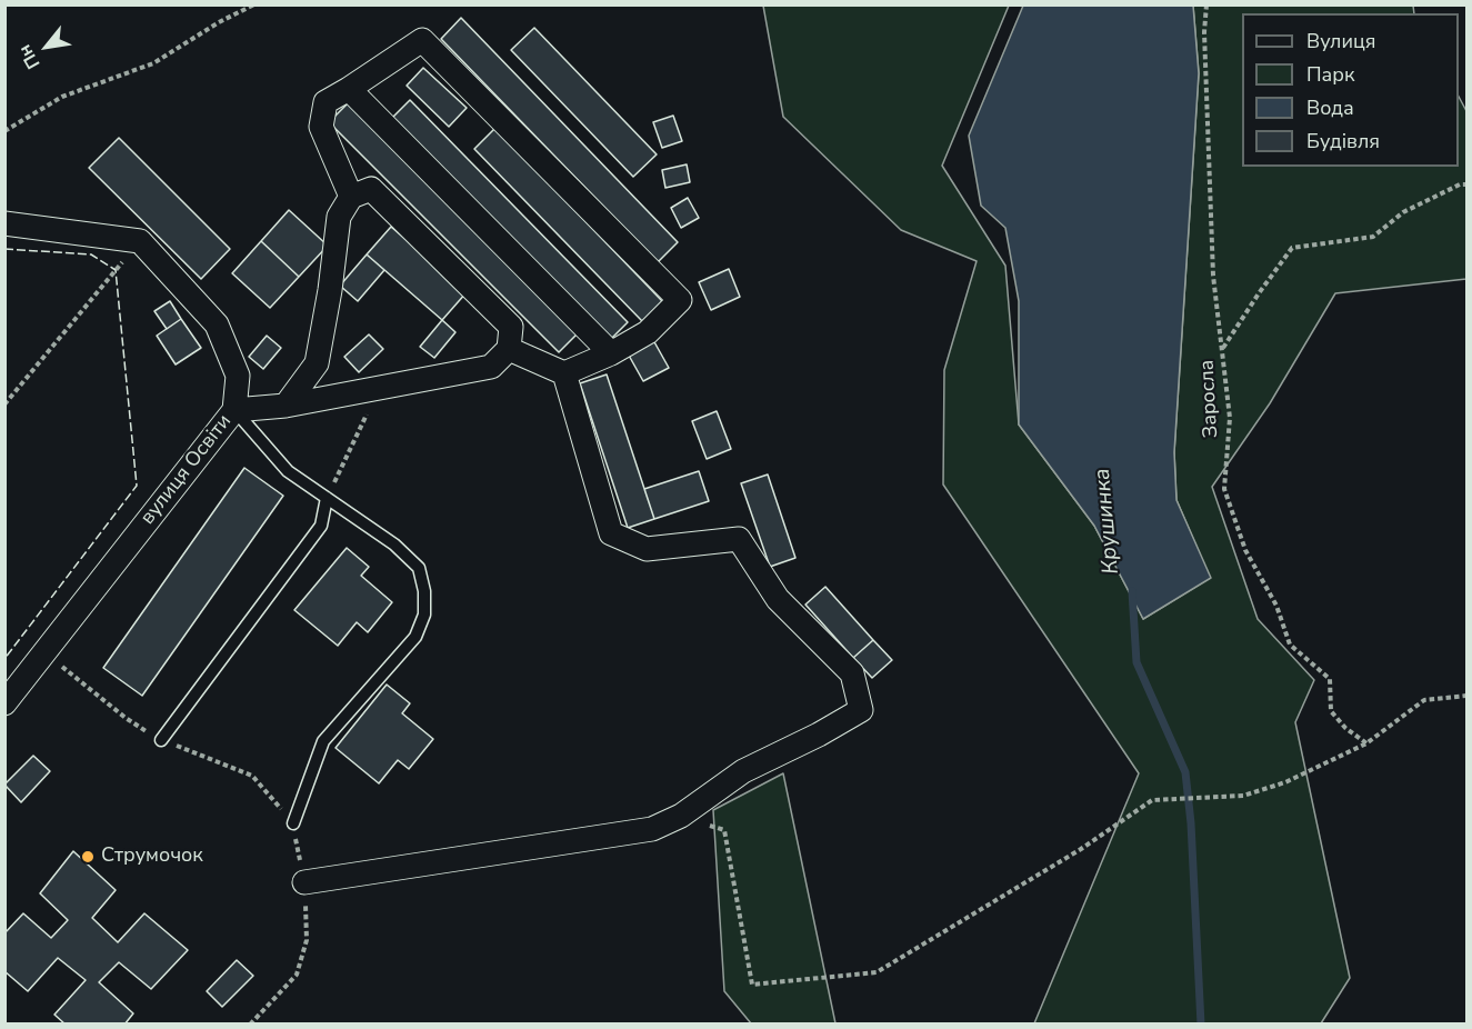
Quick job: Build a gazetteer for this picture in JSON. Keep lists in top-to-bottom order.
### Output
{
  "streets": {
    "street": ["вулиця Освіти"],
    "path": ["Заросла"]
  },
  "water": ["Крушинка"],
  "places": ["Струмочок"],
  "legend": [
    "Вулиця",
    "Парк",
    "Вода",
    "Будівля"
  ],
  "north": "bottom left"
}
